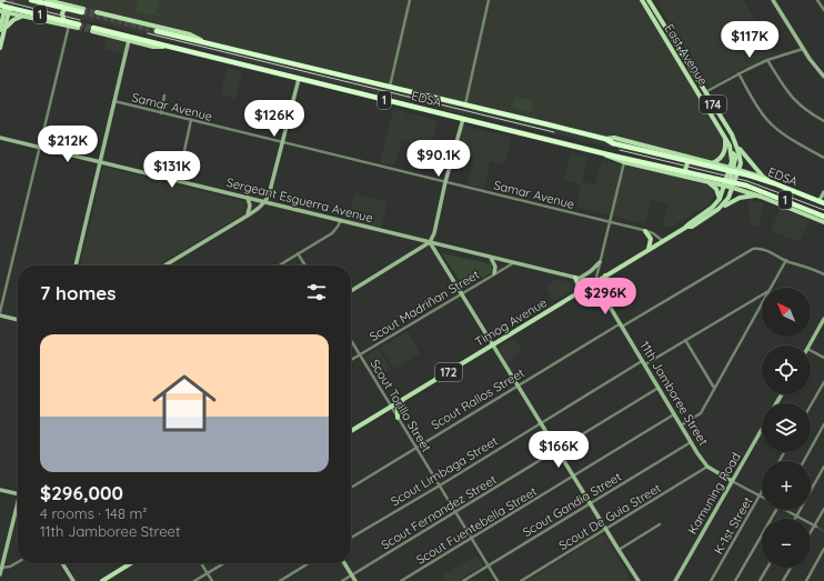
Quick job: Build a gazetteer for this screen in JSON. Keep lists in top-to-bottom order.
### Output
{
  "streets": {
    "highway": ["1", "EDSA"],
    "main road": [
      "East Avenue",
      "174",
      "Timog Avenue",
      "172"
    ],
    "street": [
      "Samar Avenue",
      "Sergeant Esguerra Avenue",
      "Scout Madriñan Street",
      "11th Jamboree Street",
      "Scout Rallos Street",
      "Scout Torillo Street",
      "Scout Limbaga Street",
      "Kamuning Road",
      "Scout Gandia Street",
      "Scout Fernandez Street",
      "Scout De Guia Street",
      "Scout Fuentebella Street",
      "K-1st Street"
    ]
  },
  "crossings": [
    ["East Avenue", "EDSA"],
    ["East Avenue", "Timog Avenue"],
    ["EDSA", "Timog Avenue"],
    ["Samar Avenue", "Timog Avenue"],
    ["Sergeant Esguerra Avenue", "Scout Madriñan Street"],
    ["Sergeant Esguerra Avenue", "Timog Avenue"],
    ["Sergeant Esguerra Avenue", "11th Jamboree Street"],
    ["Scout Madriñan Street", "Scout Torillo Street"],
    ["Timog Avenue", "11th Jamboree Street"],
    ["Timog Avenue", "Scout Torillo Street"],
    ["11th Jamboree Street", "Scout Rallos Street"],
    ["11th Jamboree Street", "Scout Limbaga Street"],
    ["11th Jamboree Street", "Kamuning Road"],
    ["11th Jamboree Street", "Scout Gandia Street"],
    ["11th Jamboree Street", "Scout Fernandez Street"],
    ["11th Jamboree Street", "Scout De Guia Street"],
    ["11th Jamboree Street", "Scout Fuentebella Street"],
    ["Scout Rallos Street", "Scout Torillo Street"],
    ["Scout Torillo Street", "Scout Limbaga Street"],
    ["Scout Torillo Street", "Scout Gandia Street"],
    ["Scout Torillo Street", "Scout Fernandez Street"],
    ["Scout Torillo Street", "Scout Fuentebella Street"]
  ],
  "north": "top left",
  "page": {
    "price": [
      "$117K",
      "$126K",
      "$212K",
      "$90.1K",
      "$131K",
      "$296K",
      "$166K"
    ],
    "heading": "7 homes",
    "map_buttons": ["+", "−"],
    "list": [
      {
        "name": "$296,000",
        "note": "4 rooms · 148 m² · 11th Jamboree Street"
      }
    ]
  }
}
